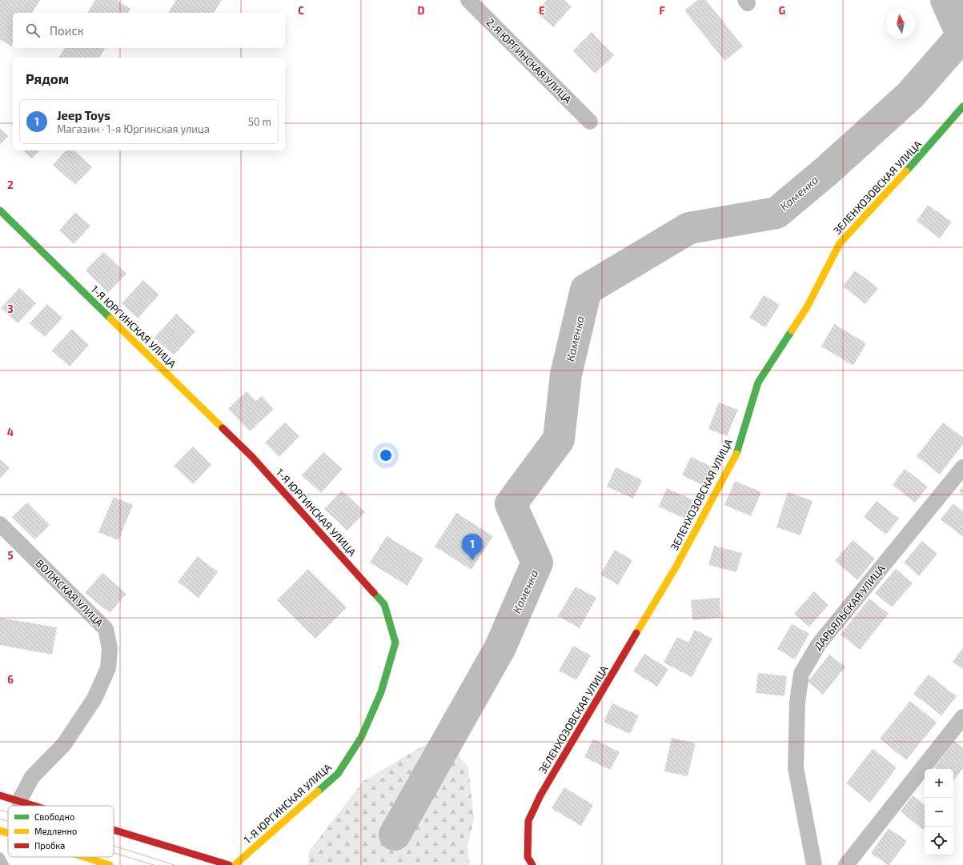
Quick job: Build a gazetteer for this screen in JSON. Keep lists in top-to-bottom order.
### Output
{
  "streets": {
    "street": [
      "2-Я ЮРГИНСКАЯ УЛИЦА",
      "ЗЕЛЕНХОЗОВСКАЯ УЛИЦА",
      "1-Я ЮРГИНСКАЯ УЛИЦА",
      "ВОЛЖСКАЯ УЛИЦА",
      "ДАРЬЯЛЬСКАЯ УЛИЦА"
    ]
  },
  "water": ["Каменка"],
  "legend": ["Свободно", "Медленно", "Пробка"],
  "north": "top",
  "page": {
    "search": "Поиск",
    "heading": "Рядом",
    "list": [
      {
        "mark": "1",
        "name": "Jeep Toys",
        "note": "Магазин · 1-я Юргинская улица",
        "value": "50 m"
      }
    ],
    "pins": "1",
    "map_buttons": ["+", "−"]
  },
  "grid": {
    "columns": [
      "C",
      "D",
      "E",
      "F",
      "G"
    ],
    "rows": [
      "2",
      "3",
      "4",
      "5",
      "6"
    ]
  }
}
